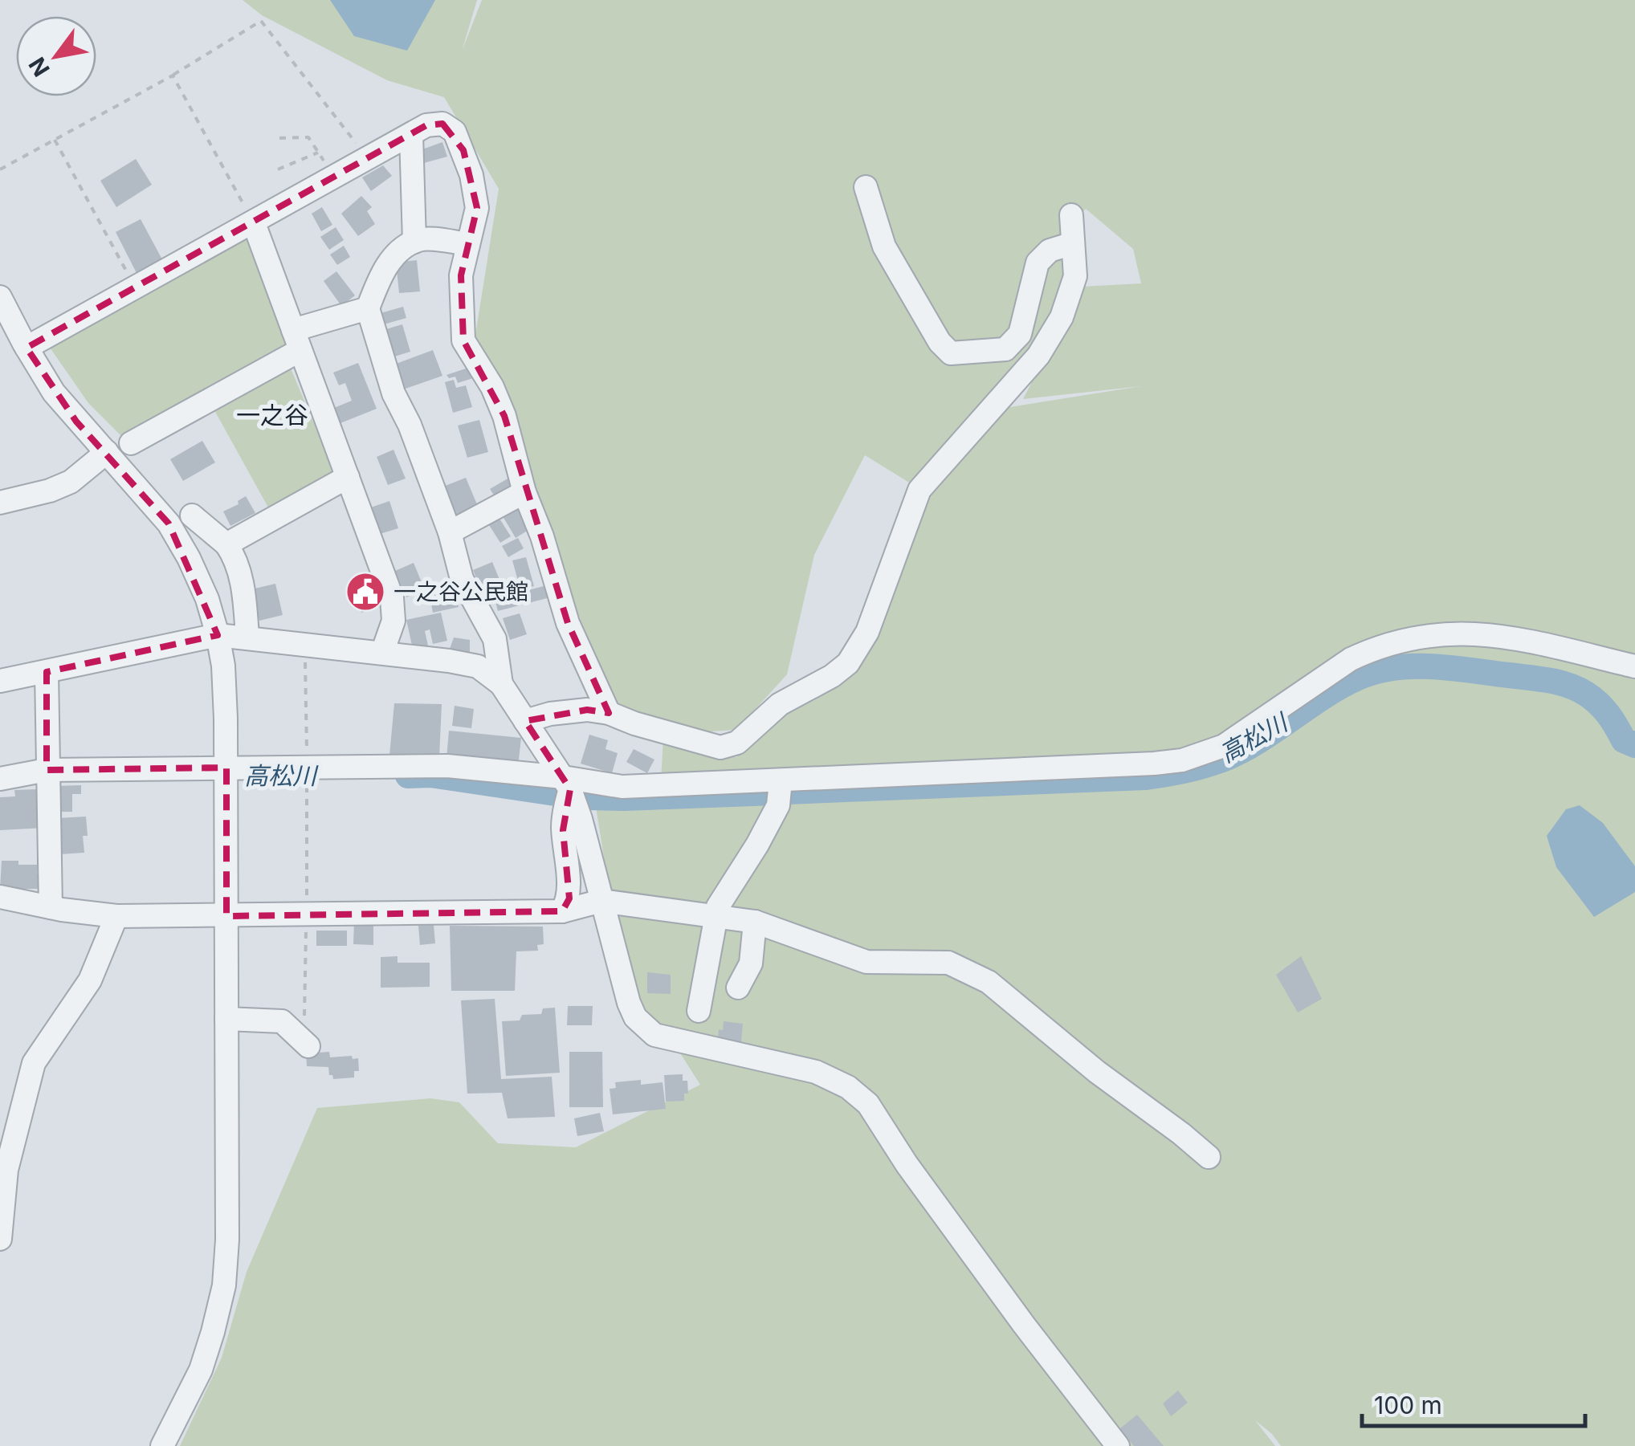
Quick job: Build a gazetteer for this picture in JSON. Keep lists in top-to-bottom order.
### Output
{
  "districts": ["一之谷"],
  "water": ["高松川"],
  "places": {
    "public building": ["一之谷公民館"]
  },
  "scale_bar": "100 m",
  "north": "bottom left"
}
